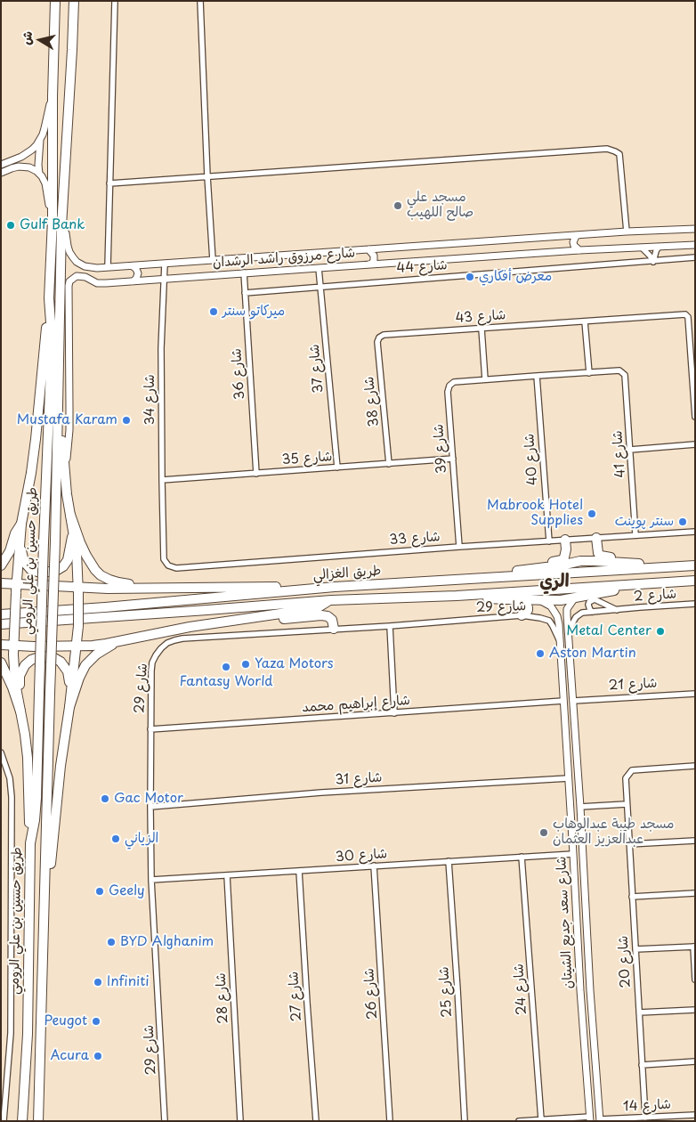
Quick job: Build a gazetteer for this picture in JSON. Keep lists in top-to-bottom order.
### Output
{
  "streets": {
    "highway": ["طريق حسين بن علي الرومي", "طريق الغزالي"],
    "street": [
      "شارع مرزوق راشد الرشدان",
      "شارع 44",
      "شارع 43",
      "شارع 37",
      "شارع 36",
      "شارع 34",
      "شارع 38",
      "شارع 39",
      "شارع 41",
      "شارع 35",
      "شارع 40",
      "شارع 33",
      "شارع 2",
      "شارع 29",
      "شارع 21",
      "شارع إبراهيم محمد",
      "شارع 31",
      "شارع 30",
      "شارع سعد جديع الشيتان",
      "شارع 20",
      "شارع 24",
      "شارع 25",
      "شارع 26",
      "شارع 27",
      "شارع 28",
      "شارع 14"
    ]
  },
  "crossings": [
    ["شارع مرزوق راشد الرشدان", "شارع 37"],
    ["شارع مرزوق راشد الرشدان", "شارع 36"],
    ["شارع مرزوق راشد الرشدان", "شارع 34"],
    ["شارع مرزوق راشد الرشدان", "طريق حسين بن علي الرومي"],
    ["شارع 44", "شارع 37"],
    ["شارع 44", "شارع 36"],
    ["شارع 43", "شارع 38"],
    ["شارع 37", "شارع 35"],
    ["شارع 36", "شارع 35"],
    ["شارع 34", "شارع 35"],
    ["شارع 34", "شارع 33"],
    ["شارع 38", "شارع 35"],
    ["شارع 39", "شارع 41"],
    ["شارع 39", "شارع 35"],
    ["شارع 39", "شارع 40"],
    ["شارع 39", "شارع 33"],
    ["شارع 41", "شارع 33"],
    ["شارع 40", "شارع 33"],
    ["شارع 2", "شارع سعد جديع الشيتان"],
    ["شارع 29", "شارع إبراهيم محمد"],
    ["شارع 29", "شارع 31"],
    ["شارع 29", "شارع 30"],
    ["شارع 29", "شارع سعد جديع الشيتان"],
    ["شارع 21", "شارع سعد جديع الشيتان"],
    ["شارع إبراهيم محمد", "شارع سعد جديع الشيتان"],
    ["شارع 31", "شارع سعد جديع الشيتان"],
    ["شارع 30", "شارع سعد جديع الشيتان"],
    ["شارع 30", "شارع 24"],
    ["شارع 30", "شارع 25"],
    ["شارع 30", "شارع 26"],
    ["شارع 30", "شارع 27"],
    ["شارع 30", "شارع 28"],
    ["شارع سعد جديع الشيتان", "شارع 14"],
    ["شارع 20", "شارع 14"]
  ],
  "districts": ["الري"],
  "places": [
    "مسجد علي صالح اللهيب",
    "Gulf Bank",
    "معرض أفكاري",
    "ميركاتو سنتر",
    "Mustafa Karam",
    "Mabrook Hotel Supplies",
    "سنتر پوينت",
    "Metal Center",
    "Aston Martin",
    "Yaza Motors",
    "Fantasy World",
    "Gac Motor",
    "مسجد طيبة عبدالوهاب عبدالعزيز العثمان",
    "الزياني",
    "Geely",
    "BYD Alghanim",
    "Infiniti",
    "Peugot",
    "Acura"
  ],
  "north": "left"
}
